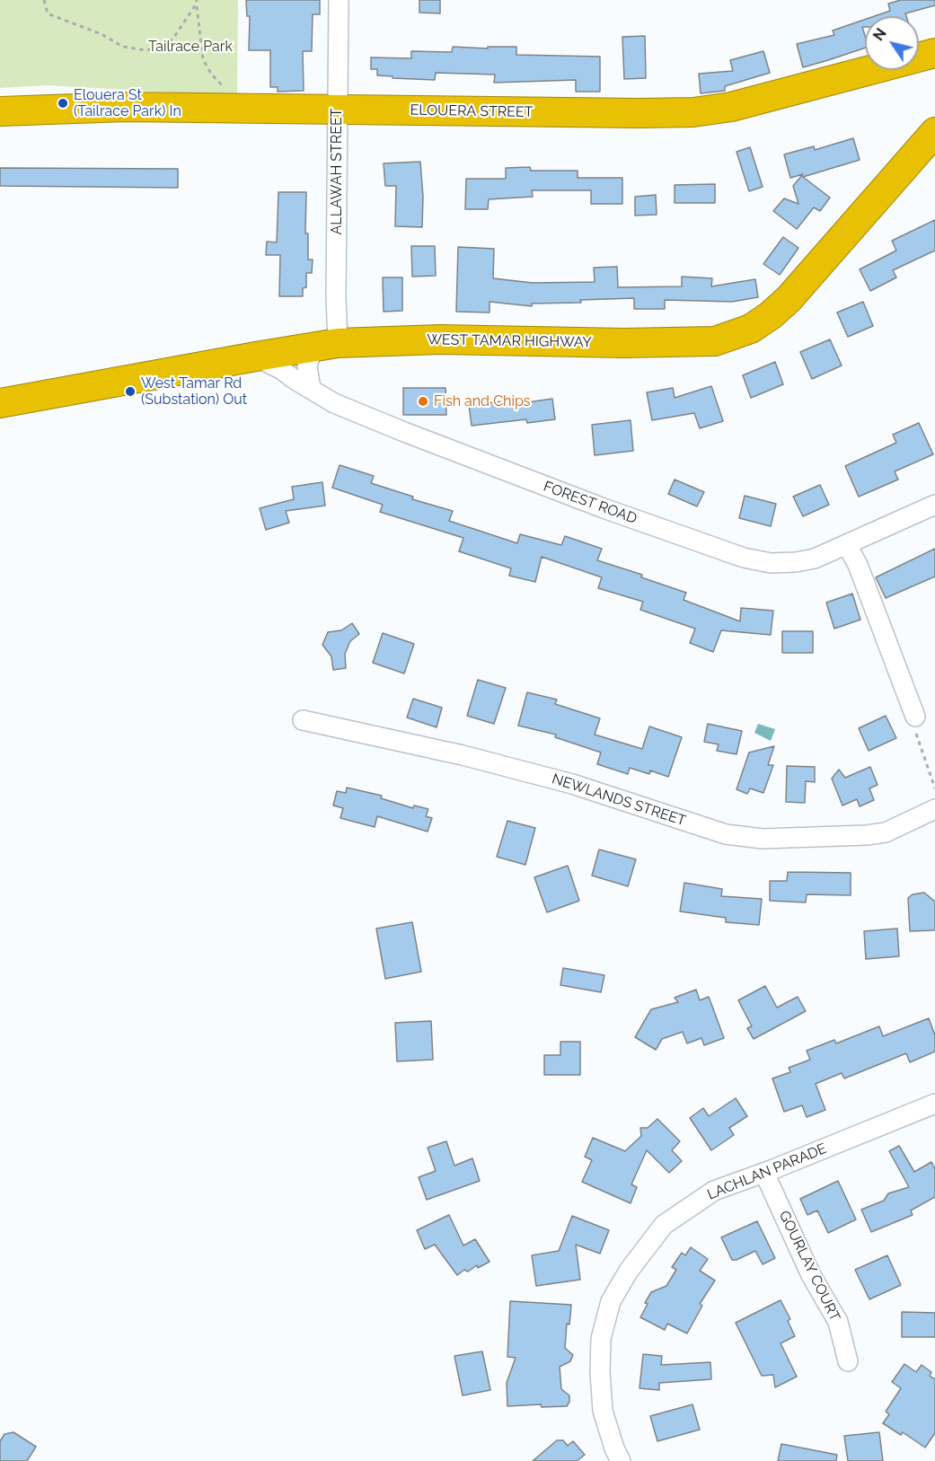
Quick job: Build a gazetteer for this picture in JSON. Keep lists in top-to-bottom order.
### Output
{
  "streets": {
    "highway": ["ELOUERA STREET", "WEST TAMAR HIGHWAY"],
    "street": [
      "ALLAWAH STREET",
      "FOREST ROAD",
      "NEWLANDS STREET",
      "LACHLAN PARADE",
      "GOURLAY COURT"
    ]
  },
  "crossings": [
    ["ELOUERA STREET", "ALLAWAH STREET"],
    ["ALLAWAH STREET", "WEST TAMAR HIGHWAY"],
    ["ALLAWAH STREET", "FOREST ROAD"],
    ["WEST TAMAR HIGHWAY", "FOREST ROAD"],
    ["LACHLAN PARADE", "GOURLAY COURT"]
  ],
  "parks": ["Tailrace Park"],
  "places": ["Elouera St (Tailrace Park) In", "West Tamar Rd (Substation) Out", "Fish and Chips"],
  "north": "top left"
}
